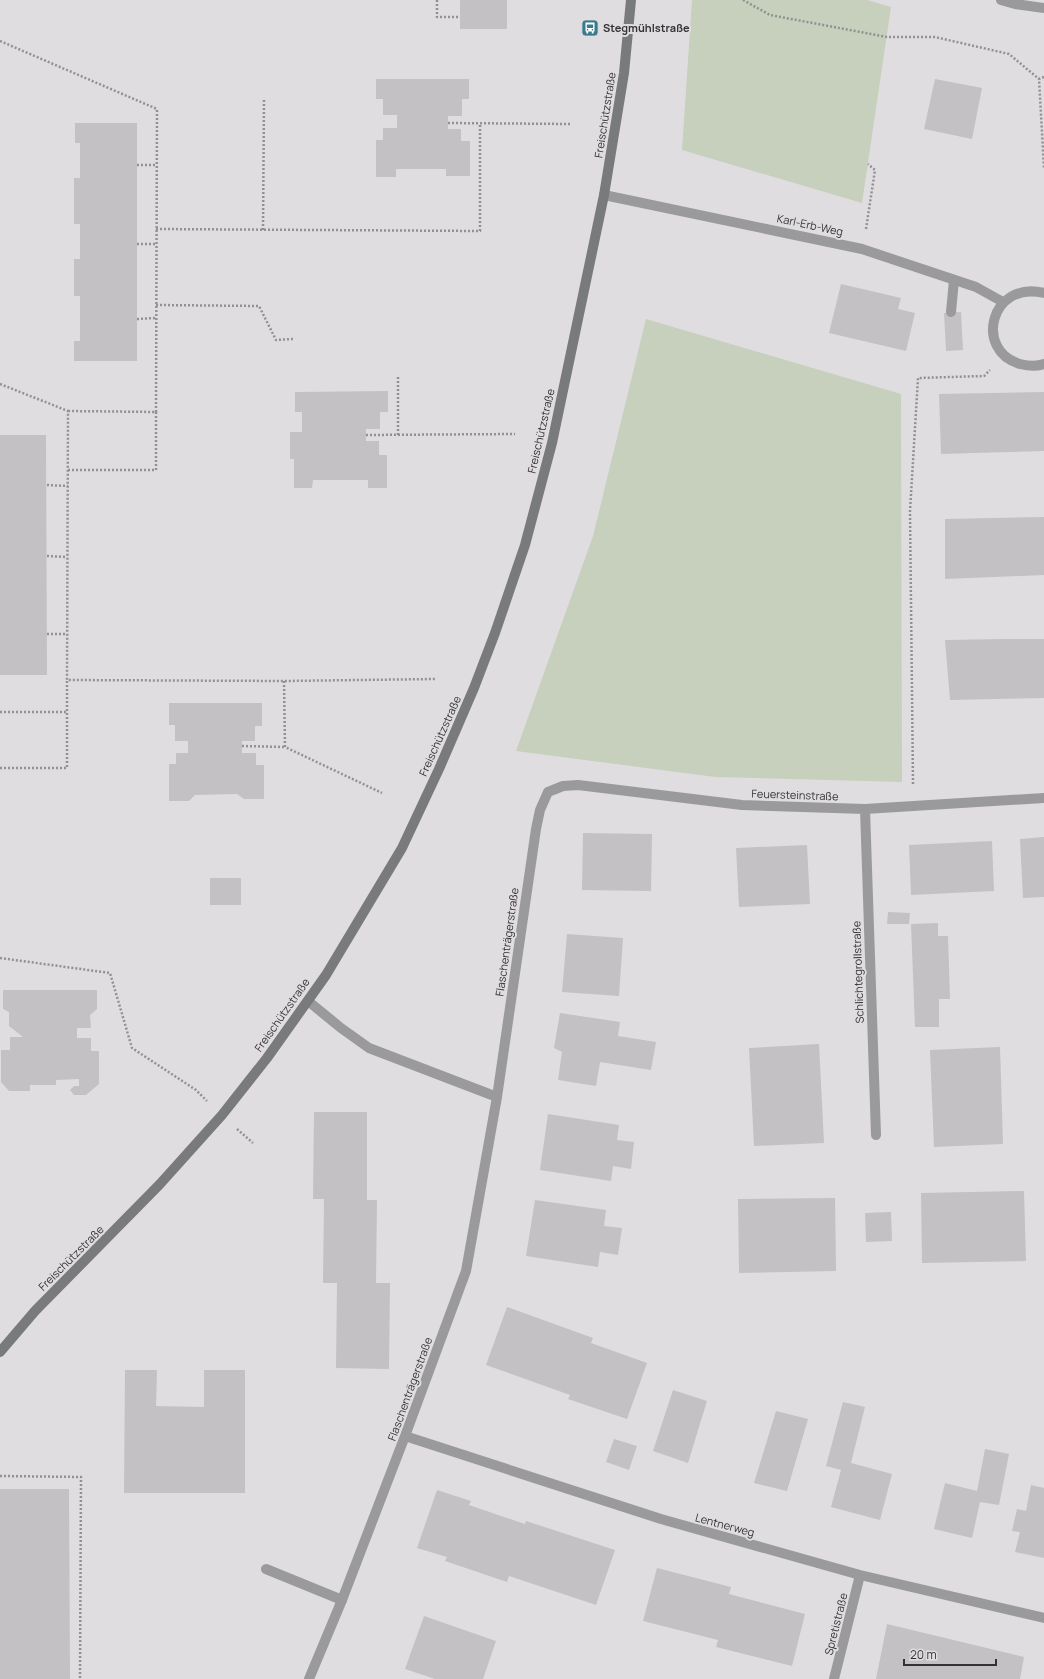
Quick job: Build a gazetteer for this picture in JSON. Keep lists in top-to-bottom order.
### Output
{
  "streets": {
    "main road": ["Freischützstraße"],
    "street": [
      "Karl-Erb-Weg",
      "Feuersteinstraße",
      "Flaschenträgerstraße",
      "Schlichtegrollstraße",
      "Lentnerweg",
      "Spretistraße"
    ]
  },
  "crossings": [
    ["Freischützstraße", "Karl-Erb-Weg"],
    ["Feuersteinstraße", "Flaschenträgerstraße"],
    ["Feuersteinstraße", "Schlichtegrollstraße"],
    ["Flaschenträgerstraße", "Lentnerweg"],
    ["Lentnerweg", "Spretistraße"]
  ],
  "places": {
    "bus stop": ["Stegmühlstraße"]
  },
  "scale_bar": "20 m"
}
